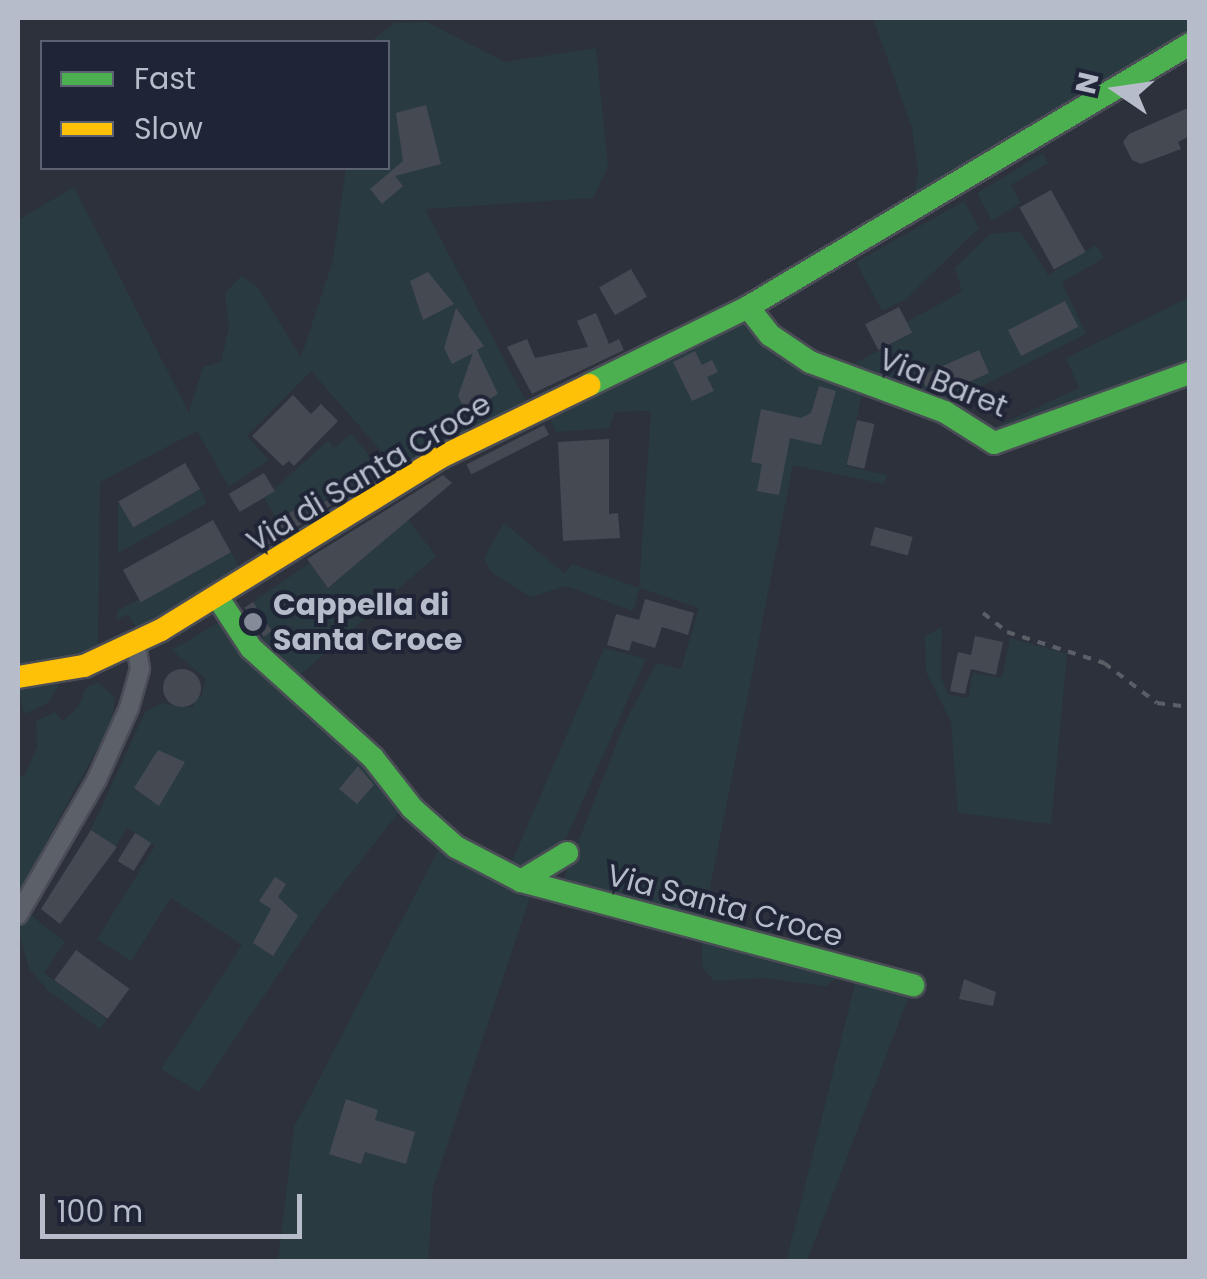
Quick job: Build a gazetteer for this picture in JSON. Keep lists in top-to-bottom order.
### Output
{
  "streets": {
    "street": ["Via Baret", "Via di Santa Croce", "Via Santa Croce"]
  },
  "crossings": [
    ["Via Baret", "Via di Santa Croce"],
    ["Via di Santa Croce", "Via Santa Croce"]
  ],
  "places": ["Cappella di Santa Croce"],
  "legend": ["Fast", "Slow"],
  "scale_bar": "100 m",
  "north": "left"
}
